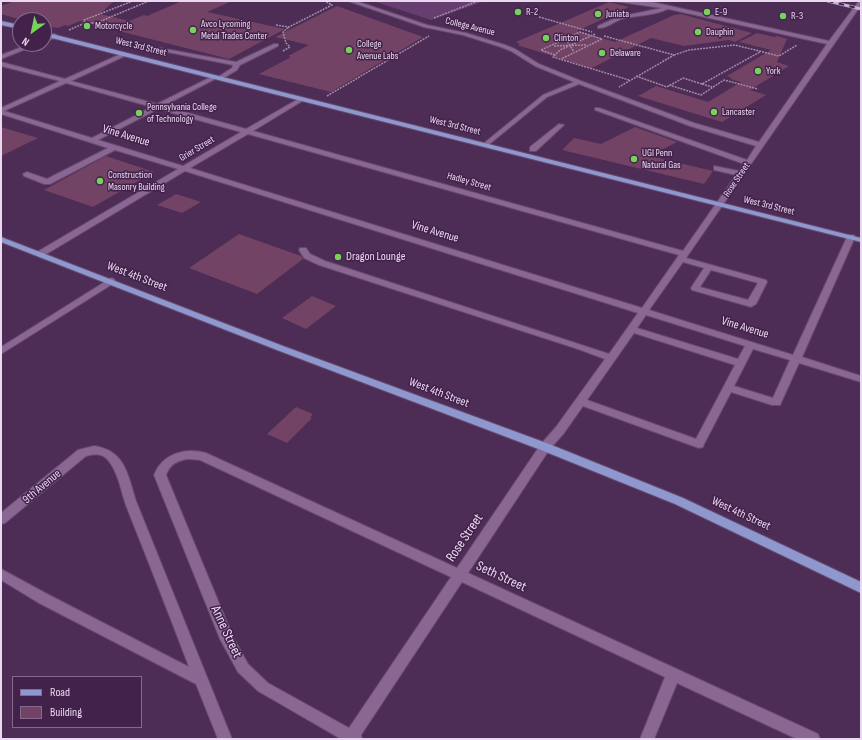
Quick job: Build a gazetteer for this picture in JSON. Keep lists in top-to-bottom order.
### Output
{
  "streets": {
    "main road": ["West 3rd Street", "West 4th Street"],
    "street": [
      "College Avenue",
      "Vine Avenue",
      "Grier Street",
      "Rose Street",
      "Hadley Street",
      "9th Avenue",
      "Seth Street",
      "Anne Street"
    ]
  },
  "crossings": [
    ["College Avenue", "Rose Street"],
    ["West 3rd Street", "Grier Street"],
    ["West 3rd Street", "Rose Street"],
    ["Vine Avenue", "Grier Street"],
    ["Vine Avenue", "Rose Street"],
    ["Grier Street", "Hadley Street"],
    ["Grier Street", "West 4th Street"],
    ["Rose Street", "Hadley Street"],
    ["Rose Street", "West 4th Street"],
    ["Rose Street", "Seth Street"],
    ["Rose Street", "Anne Street"],
    ["Seth Street", "Anne Street"]
  ],
  "places": [
    "R-2",
    "E-9",
    "Juniata",
    "R-3",
    "Motorcycle",
    "Avco Lycoming Metal Trades Center",
    "Dauphin",
    "Clinton",
    "College Avenue Labs",
    "Delaware",
    "York",
    "Lancaster",
    "Pennsylvania College of Technology",
    "UGI Penn Natural Gas",
    "Construction Masonry Building",
    "Dragon Lounge"
  ],
  "legend": ["Road", "Building"],
  "north": "bottom left"
}
